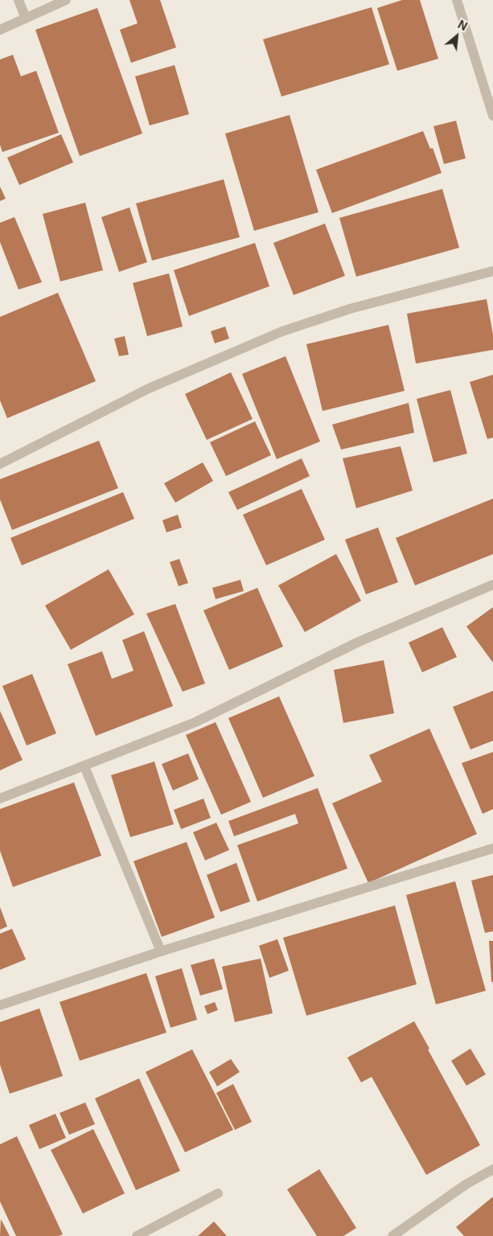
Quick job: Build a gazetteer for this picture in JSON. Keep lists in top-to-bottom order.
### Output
{
  "north": "top right"
}
